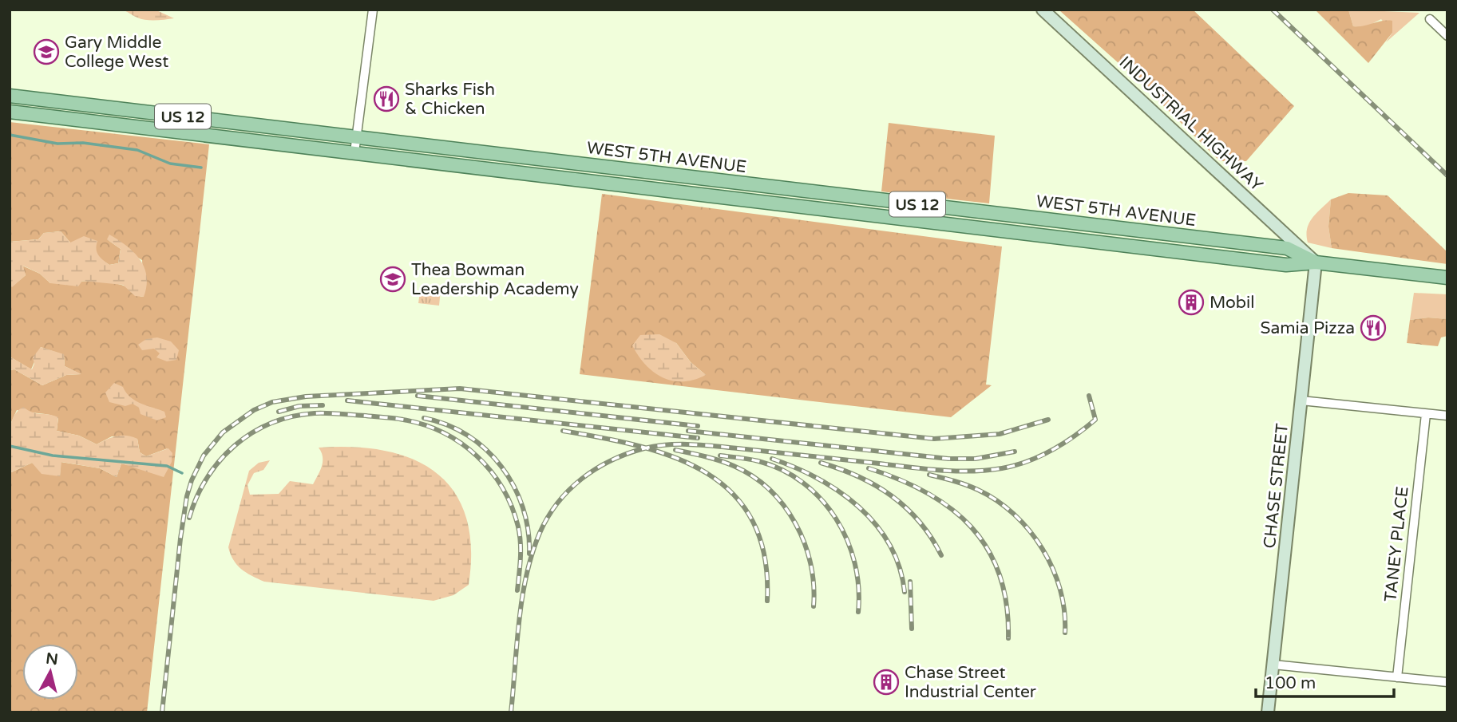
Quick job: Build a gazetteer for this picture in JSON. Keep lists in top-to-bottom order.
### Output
{
  "streets": {
    "main road": ["US 12", "WEST 5TH AVENUE"],
    "street": ["INDUSTRIAL HIGHWAY", "CHASE STREET", "TANEY PLACE"]
  },
  "crossings": [
    ["INDUSTRIAL HIGHWAY", "WEST 5TH AVENUE"],
    ["INDUSTRIAL HIGHWAY", "CHASE STREET"],
    ["WEST 5TH AVENUE", "CHASE STREET"]
  ],
  "places": {
    "school or university": ["Gary Middle College West", "Thea Bowman Leadership Academy"],
    "restaurant": ["Sharks Fish & Chicken", "Samia Pizza"],
    "building": ["Mobil", "Chase Street Industrial Center"]
  },
  "scale_bar": "100 m",
  "north": "top"
}
